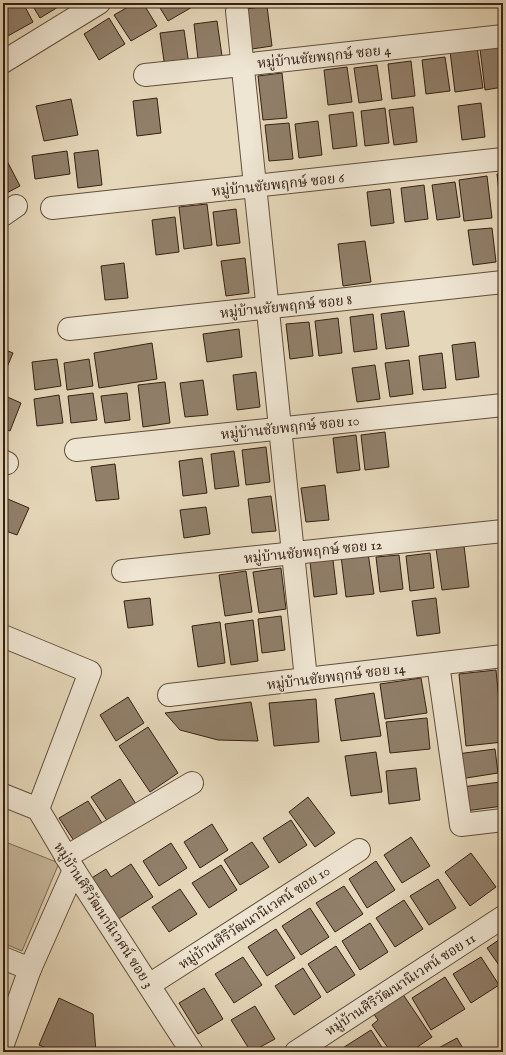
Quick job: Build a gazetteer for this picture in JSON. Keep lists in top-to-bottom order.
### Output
{
  "streets": {
    "street": [
      "หมู่บ้านชัยพฤกษ์ ซอย 4",
      "หมู่บ้านชัยพฤกษ์ ซอย 6",
      "หมู่บ้านชัยพฤกษ์ ซอย 8",
      "หมู่บ้านชัยพฤกษ์ ซอย 10",
      "หมู่บ้านชัยพฤกษ์ ซอย 12",
      "หมู่บ้านชัยพฤกษ์ ซอย 14",
      "หมู่บ้านศิริวัฒนานิเวศน์ ซอย 3",
      "หมู่บ้านศิริวัฒนานิเวศน์ ซอย 10",
      "หมู่บ้านศิริวัฒนานิเวศน์ ซอย 11"
    ]
  },
  "crossings": [
    ["หมู่บ้านศิริวัฒนานิเวศน์ ซอย 3", "หมู่บ้านศิริวัฒนานิเวศน์ ซอย 10"]
  ]
}
